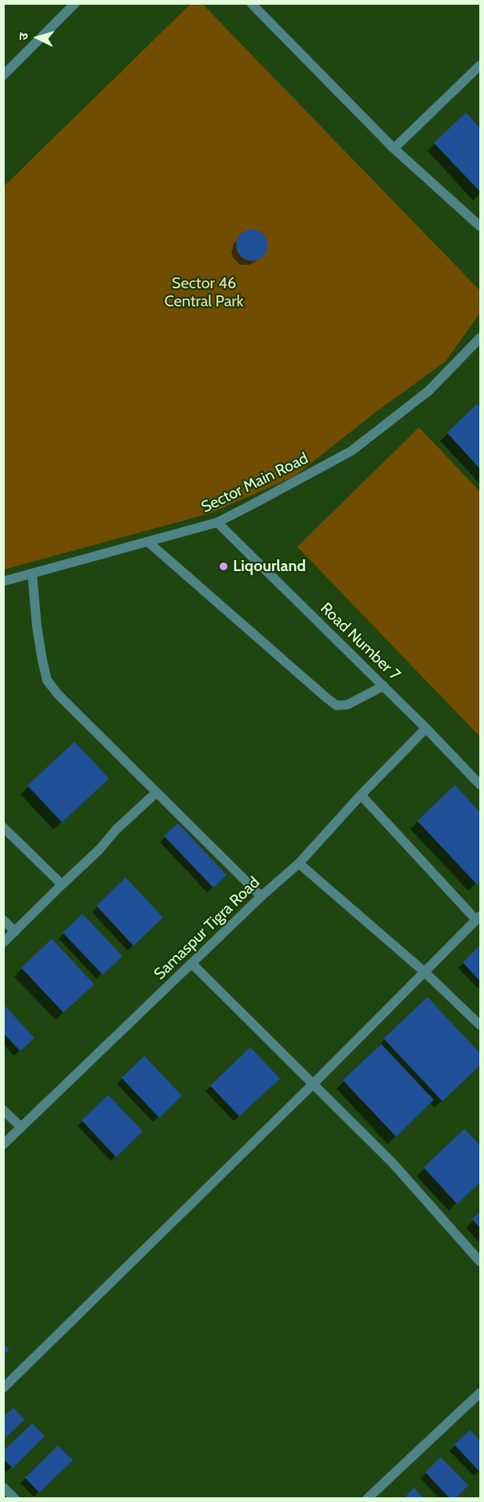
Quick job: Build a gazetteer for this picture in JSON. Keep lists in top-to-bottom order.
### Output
{
  "streets": {
    "street": ["Sector Main Road", "Road Number 7", "Samaspur Tigra Road"]
  },
  "crossings": [
    ["Sector Main Road", "Road Number 7"],
    ["Road Number 7", "Samaspur Tigra Road"]
  ],
  "parks": ["Sector 46 Central Park"],
  "places": ["Liqourland"],
  "north": "left"
}
